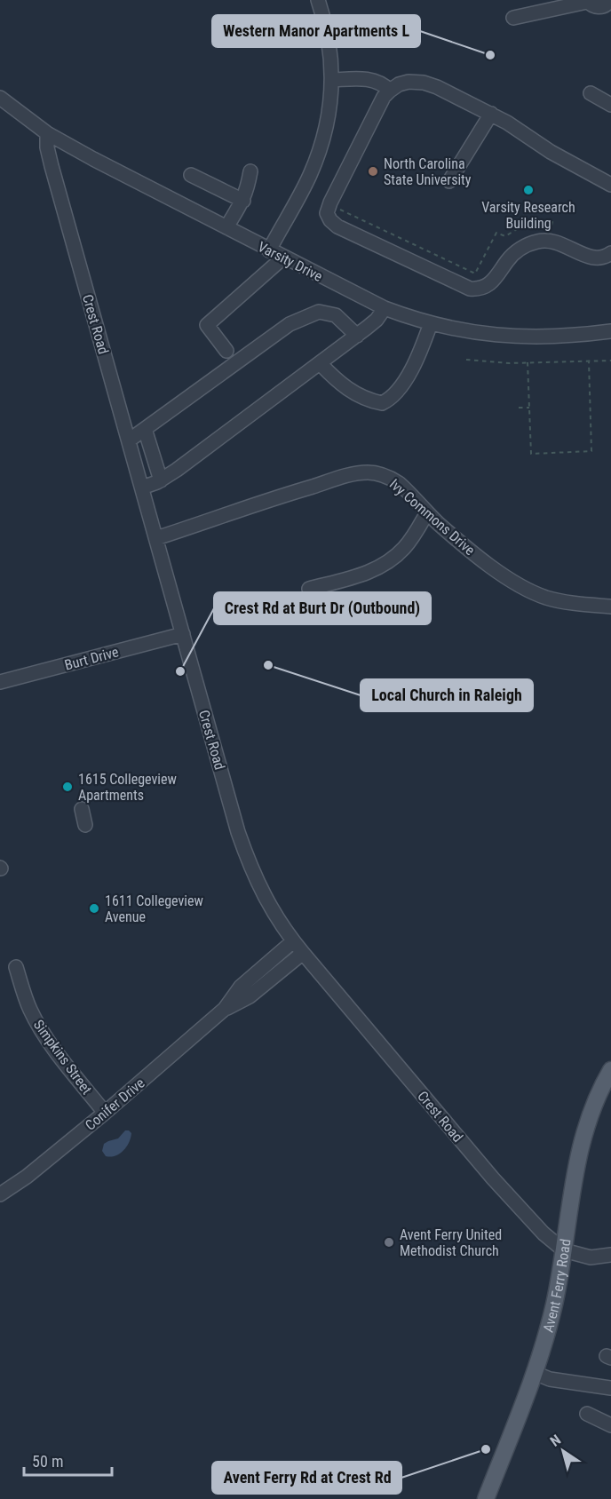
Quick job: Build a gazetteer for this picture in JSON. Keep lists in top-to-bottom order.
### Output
{
  "streets": {
    "main road": ["Avent Ferry Road"],
    "street": [
      "Varsity Drive",
      "Crest Road",
      "Ivy Commons Drive",
      "Burt Drive",
      "Simpkins Street",
      "Conifer Drive"
    ]
  },
  "crossings": [
    ["Varsity Drive", "Crest Road"],
    ["Crest Road", "Ivy Commons Drive"],
    ["Crest Road", "Burt Drive"],
    ["Crest Road", "Conifer Drive"],
    ["Crest Road", "Avent Ferry Road"],
    ["Simpkins Street", "Conifer Drive"]
  ],
  "places": [
    "Western Manor Apartments L",
    "North Carolina State University",
    "Varsity Research Building",
    "Local Church in Raleigh",
    "Crest Rd at Burt Dr (Outbound)",
    "1615 Collegeview Apartments",
    "1611 Collegeview Avenue",
    "Avent Ferry United Methodist Church",
    "Avent Ferry Rd at Crest Rd"
  ],
  "scale_bar": "50 m",
  "north": "top left"
}
